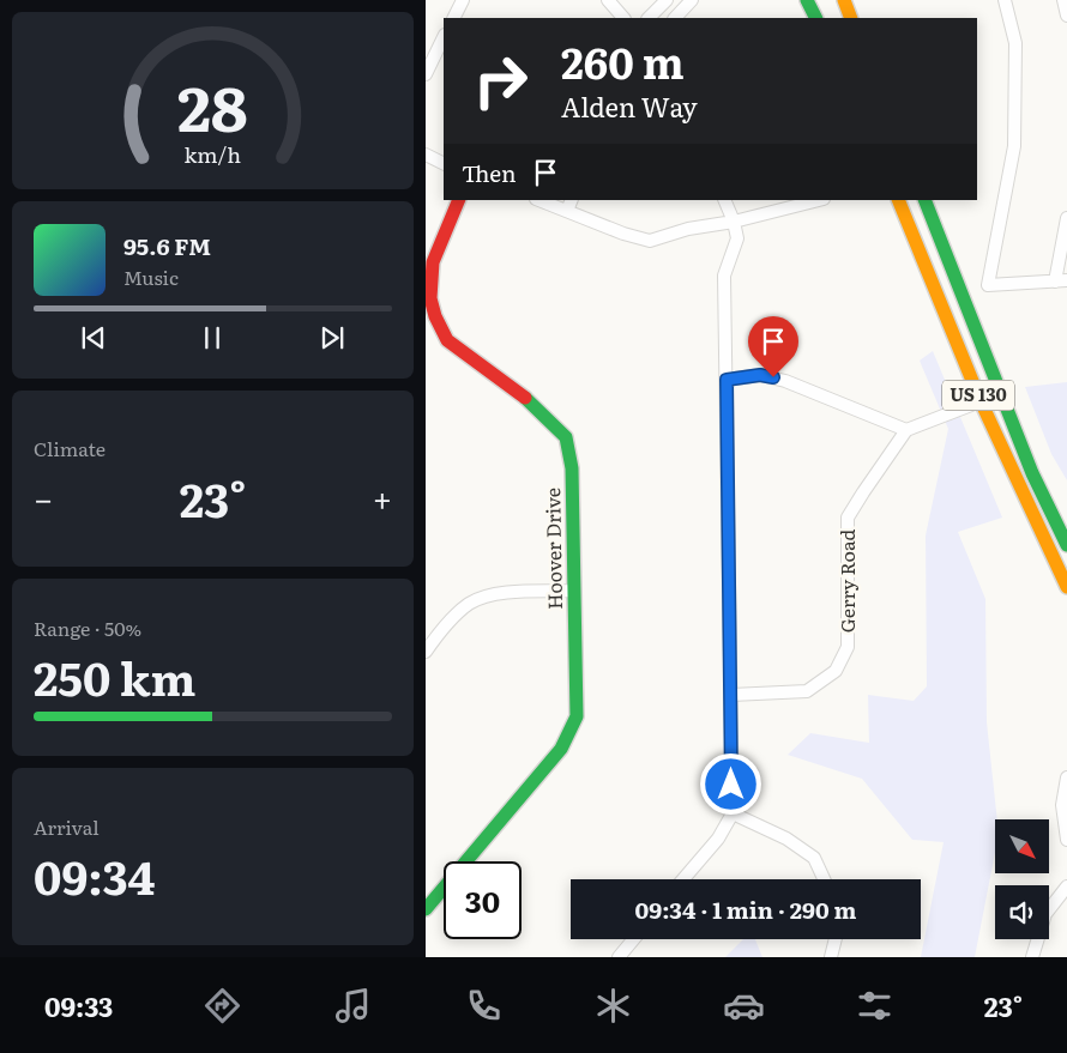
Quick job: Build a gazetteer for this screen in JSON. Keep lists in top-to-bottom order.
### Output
{
  "streets": {
    "main road": ["US 130", "Hoover Drive"],
    "street": ["Gerry Road"]
  },
  "north": "bottom right",
  "page": {
    "turn": ["260 m", "Alden Way"],
    "then": "Then",
    "song": ["95.6 FM", "Music"],
    "tile": [
      "Climate",
      ["Range · 50%", "250 km"],
      ["Arrival", "09:34"]
    ],
    "heat": ["−", "23°", "+"],
    "limit": "30",
    "trip": "09:34 · 1 min · 290 m",
    "tabs": ["09:33", "23°"],
    "gauge": ["28", "km/h"]
  }
}
